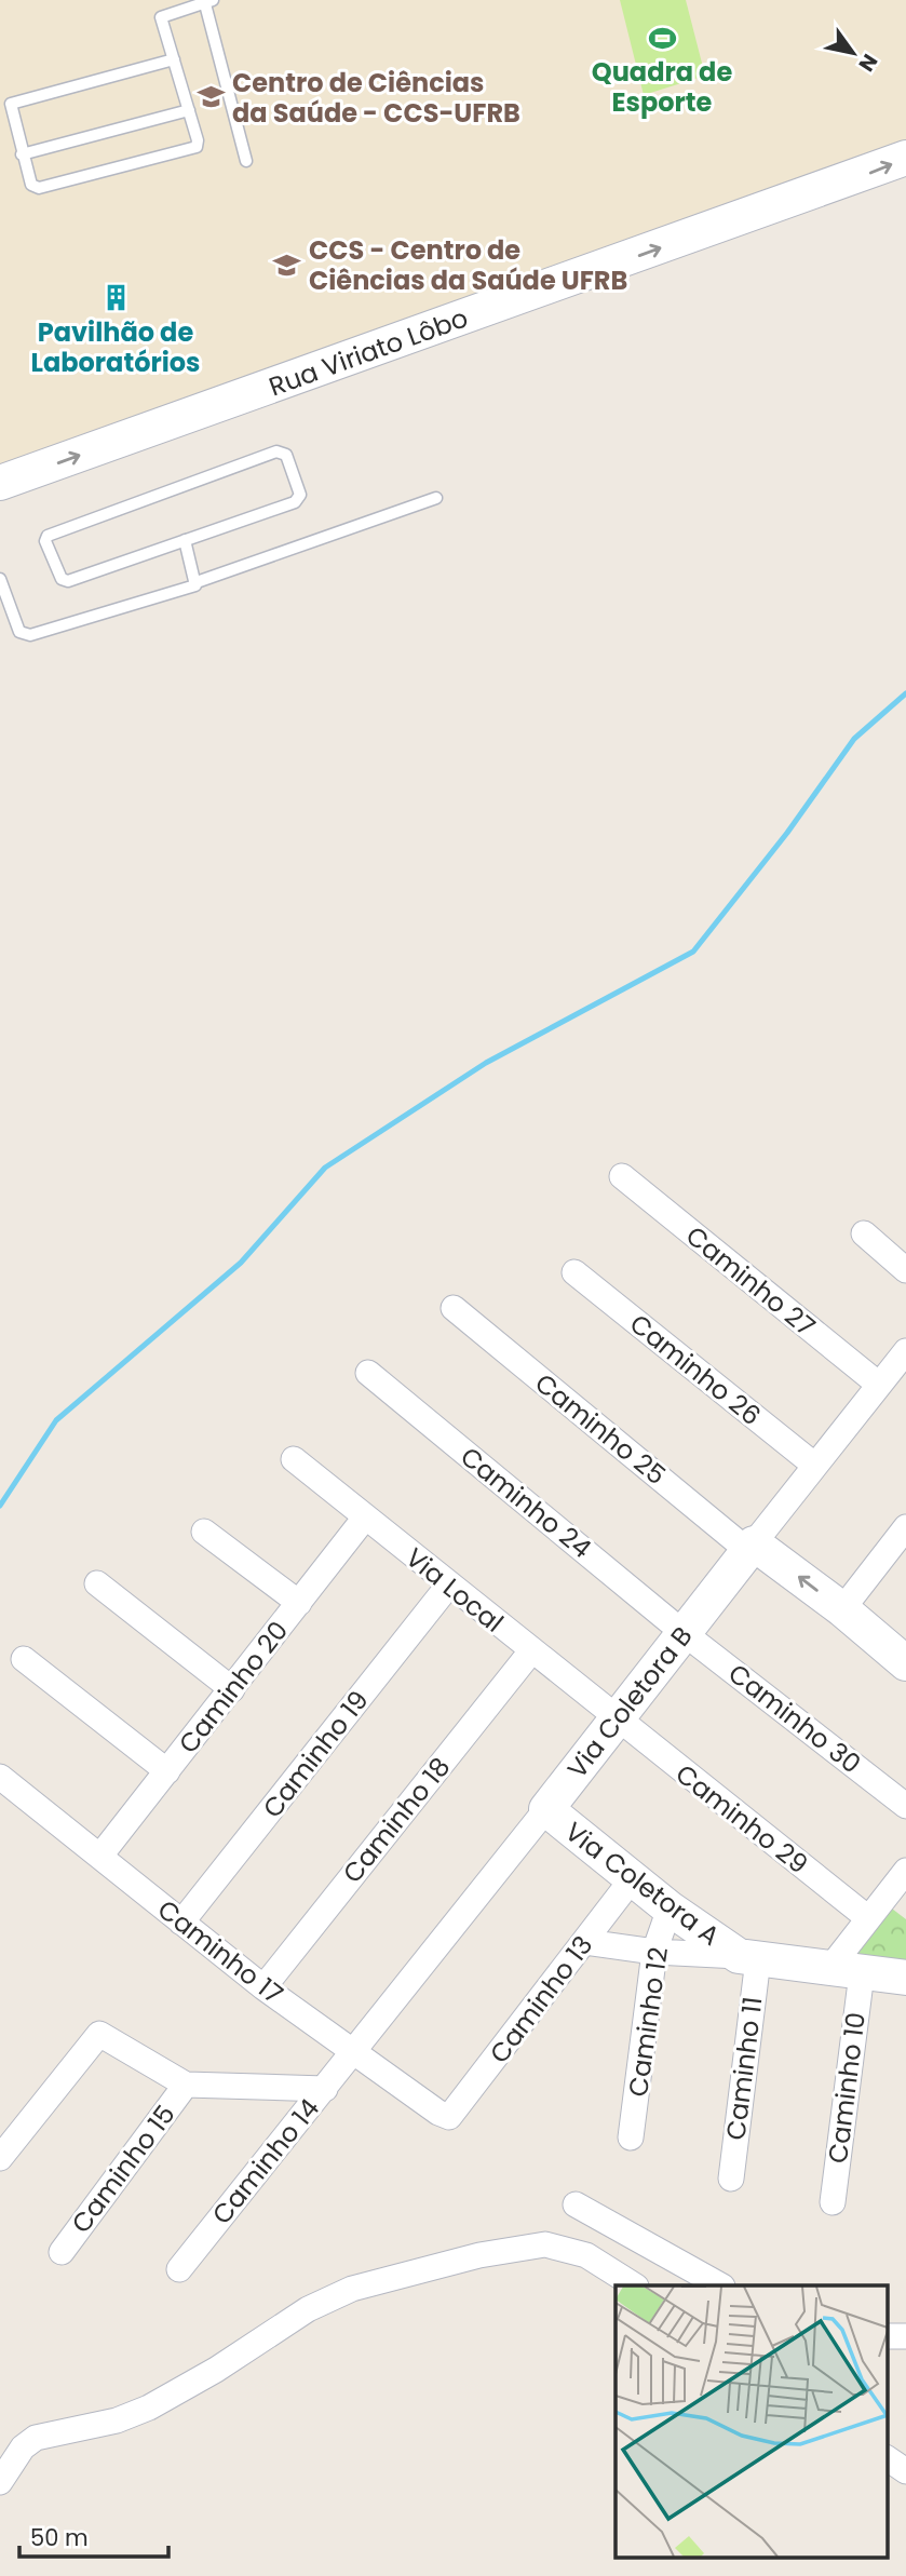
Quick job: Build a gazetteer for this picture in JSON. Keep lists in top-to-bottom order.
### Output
{
  "streets": {
    "street": [
      "Rua Viriato Lôbo",
      "Caminho 27",
      "Caminho 26",
      "Caminho 25",
      "Caminho 24",
      "Via Local",
      "Caminho 20",
      "Via Coletora B",
      "Caminho 30",
      "Caminho 19",
      "Caminho 29",
      "Caminho 18",
      "Via Coletora A",
      "Caminho 17",
      "Caminho 13",
      "Caminho 12",
      "Caminho 11",
      "Caminho 10",
      "Caminho 14",
      "Caminho 15"
    ]
  },
  "crossings": [
    ["Caminho 27", "Via Coletora B"],
    ["Caminho 26", "Via Coletora B"],
    ["Caminho 25", "Via Coletora B"],
    ["Caminho 24", "Via Coletora B"],
    ["Caminho 24", "Caminho 30"],
    ["Via Local", "Caminho 20"],
    ["Via Local", "Via Coletora B"],
    ["Via Local", "Caminho 19"],
    ["Via Local", "Caminho 29"],
    ["Via Local", "Caminho 18"],
    ["Caminho 20", "Caminho 17"],
    ["Via Coletora B", "Caminho 30"],
    ["Via Coletora B", "Caminho 29"],
    ["Via Coletora B", "Via Coletora A"],
    ["Via Coletora B", "Caminho 17"],
    ["Via Coletora B", "Caminho 14"],
    ["Caminho 19", "Caminho 17"],
    ["Caminho 18", "Caminho 17"],
    ["Via Coletora A", "Caminho 13"],
    ["Via Coletora A", "Caminho 12"],
    ["Via Coletora A", "Caminho 11"],
    ["Via Coletora A", "Caminho 10"],
    ["Caminho 17", "Caminho 13"],
    ["Caminho 17", "Caminho 14"]
  ],
  "one_way": ["Rua Viriato Lôbo"],
  "places": {
    "sports": ["Quadra de Esporte"],
    "school or university": ["Centro de Ciências da Saúde - CCS-UFRB", "CCS - Centro de Ciências da Saúde UFRB"],
    "building": ["Pavilhão de Laboratórios"]
  },
  "scale_bar": "50 m",
  "north": "bottom right"
}
